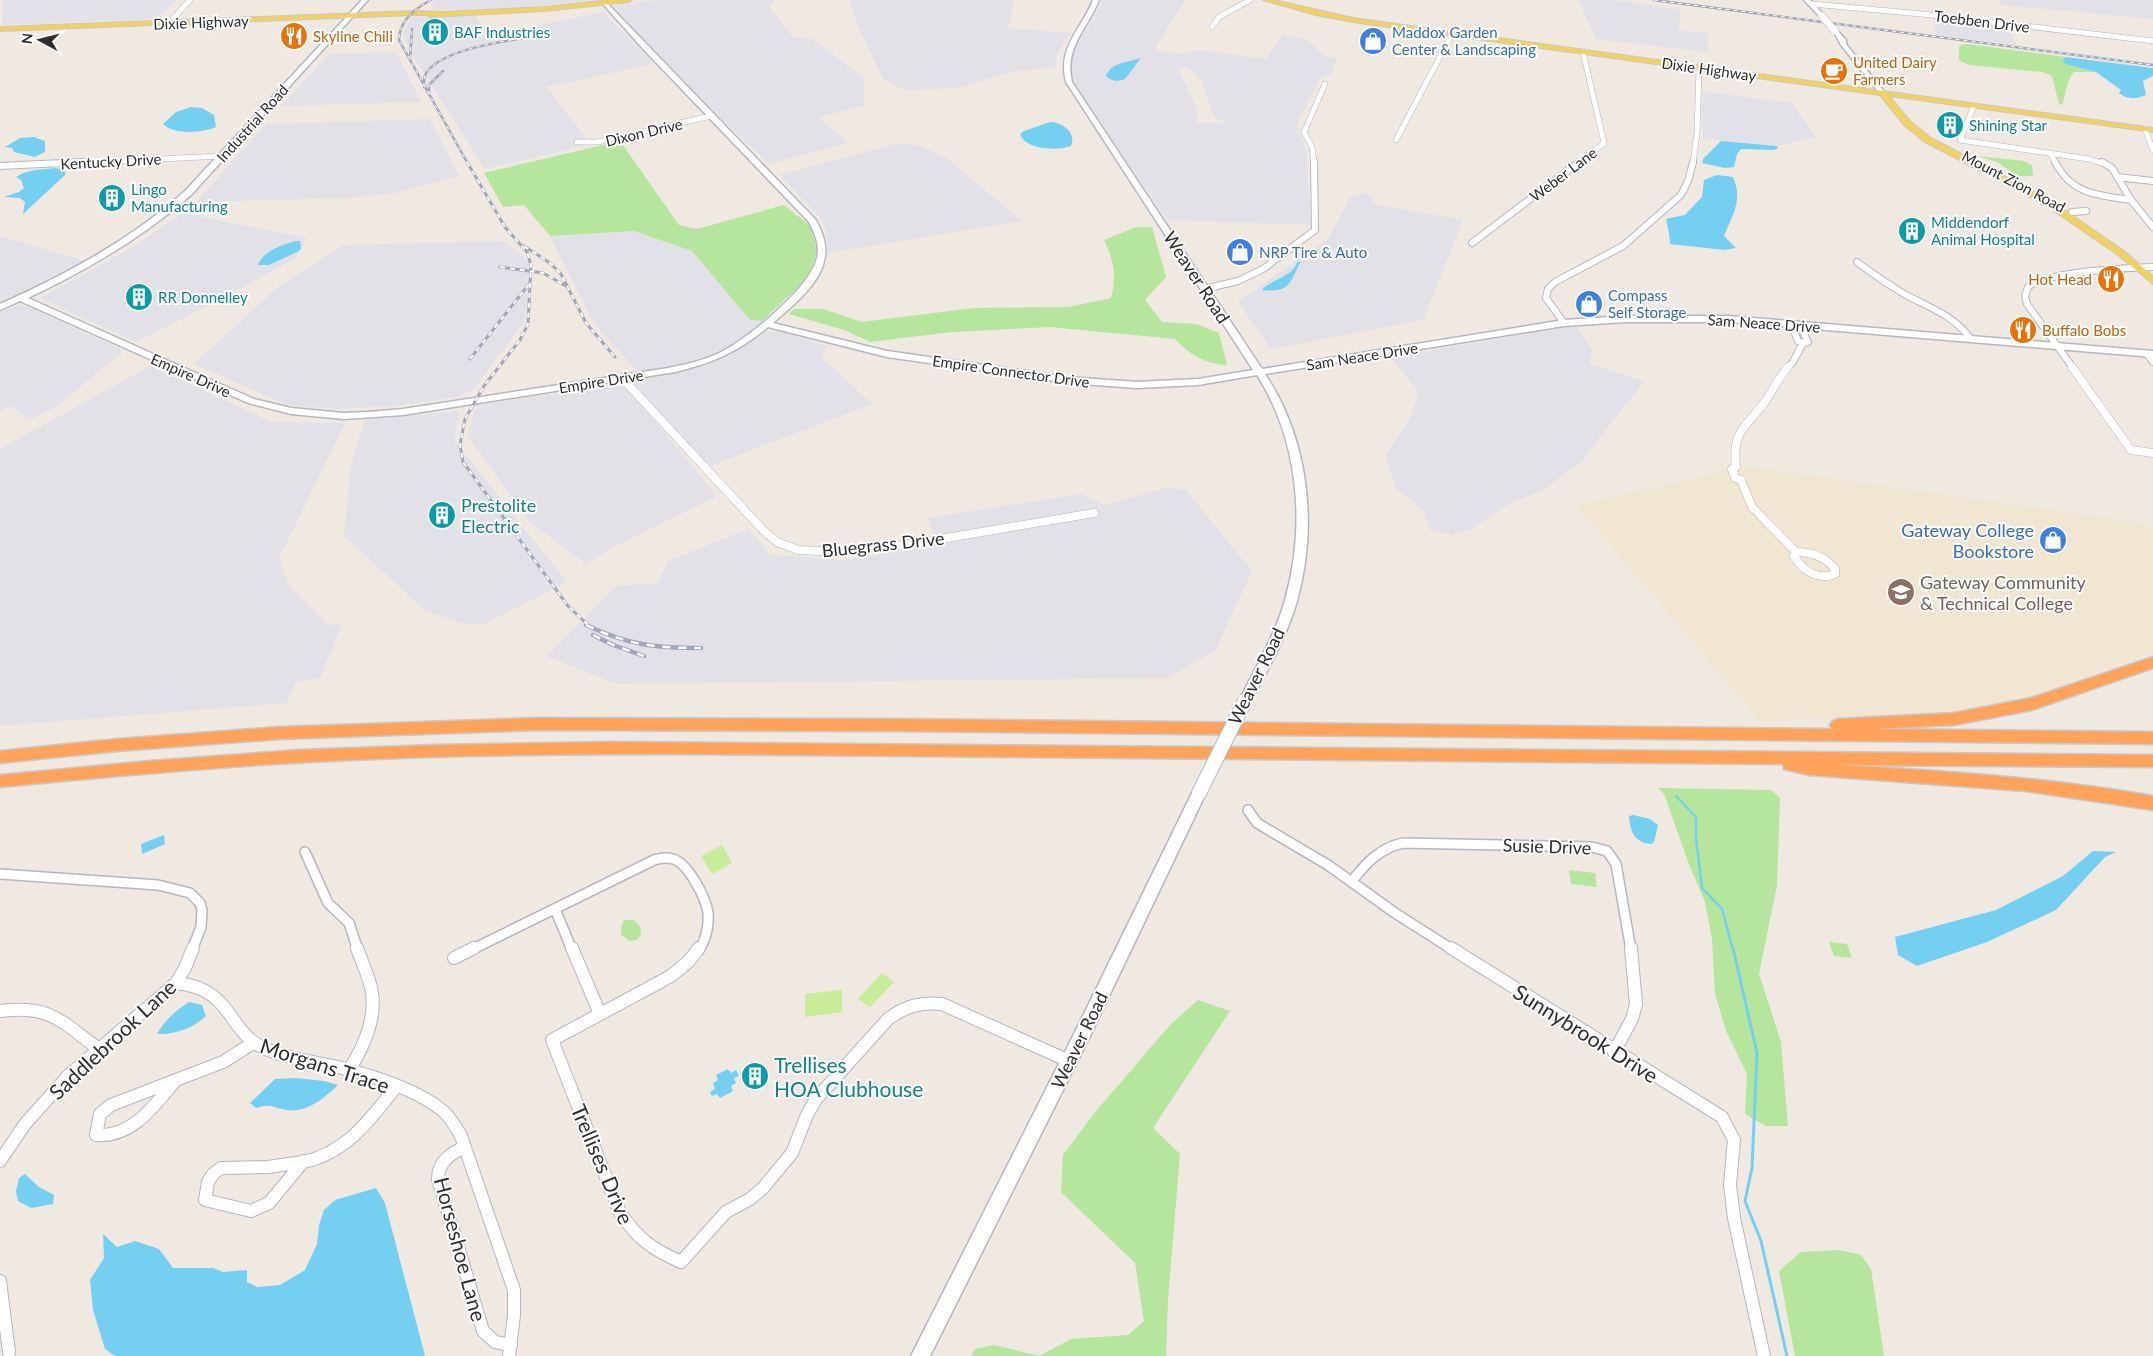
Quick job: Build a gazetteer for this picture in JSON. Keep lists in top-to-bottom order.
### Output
{
  "streets": {
    "main road": [
      "Dixie Highway",
      "Industrial Road",
      "Mount Zion Road",
      "Weaver Road",
      "Sam Neace Drive",
      "Empire Connector Drive",
      "Empire Drive"
    ],
    "street": [
      "Toebben Drive",
      "Dixon Drive",
      "Kentucky Drive",
      "Weber Lane",
      "Bluegrass Drive",
      "Susie Drive",
      "Sunnybrook Drive",
      "Saddlebrook Lane",
      "Morgans Trace",
      "Trellises Drive",
      "Horseshoe Lane"
    ]
  },
  "crossings": [
    ["Toebben Drive", "Mount Zion Road"],
    ["Dixie Highway", "Industrial Road"],
    ["Dixie Highway", "Weber Lane"],
    ["Dixie Highway", "Mount Zion Road"],
    ["Dixie Highway", "Empire Drive"],
    ["Industrial Road", "Kentucky Drive"],
    ["Industrial Road", "Empire Drive"],
    ["Dixon Drive", "Empire Drive"],
    ["Weaver Road", "Sam Neace Drive"],
    ["Weaver Road", "Empire Connector Drive"],
    ["Weaver Road", "Trellises Drive"],
    ["Sam Neace Drive", "Empire Connector Drive"],
    ["Empire Connector Drive", "Empire Drive"],
    ["Empire Drive", "Bluegrass Drive"],
    ["Susie Drive", "Sunnybrook Drive"],
    ["Saddlebrook Lane", "Morgans Trace"],
    ["Morgans Trace", "Horseshoe Lane"]
  ],
  "places": {
    "building": [
      "BAF Industries",
      "Shining Star",
      "Lingo Manufacturing",
      "Middendorf Animal Hospital",
      "RR Donnelley",
      "Prestolite Electric",
      "Trellises HOA Clubhouse"
    ],
    "restaurant": ["Skyline Chili", "Hot Head", "Buffalo Bobs"],
    "shop": [
      "Maddox Garden Center & Landscaping",
      "NRP Tire & Auto",
      "Compass Self Storage",
      "Gateway College Bookstore"
    ],
    "cafe": ["United Dairy Farmers"],
    "school or university": ["Gateway Community & Technical College"]
  },
  "north": "left"
}
